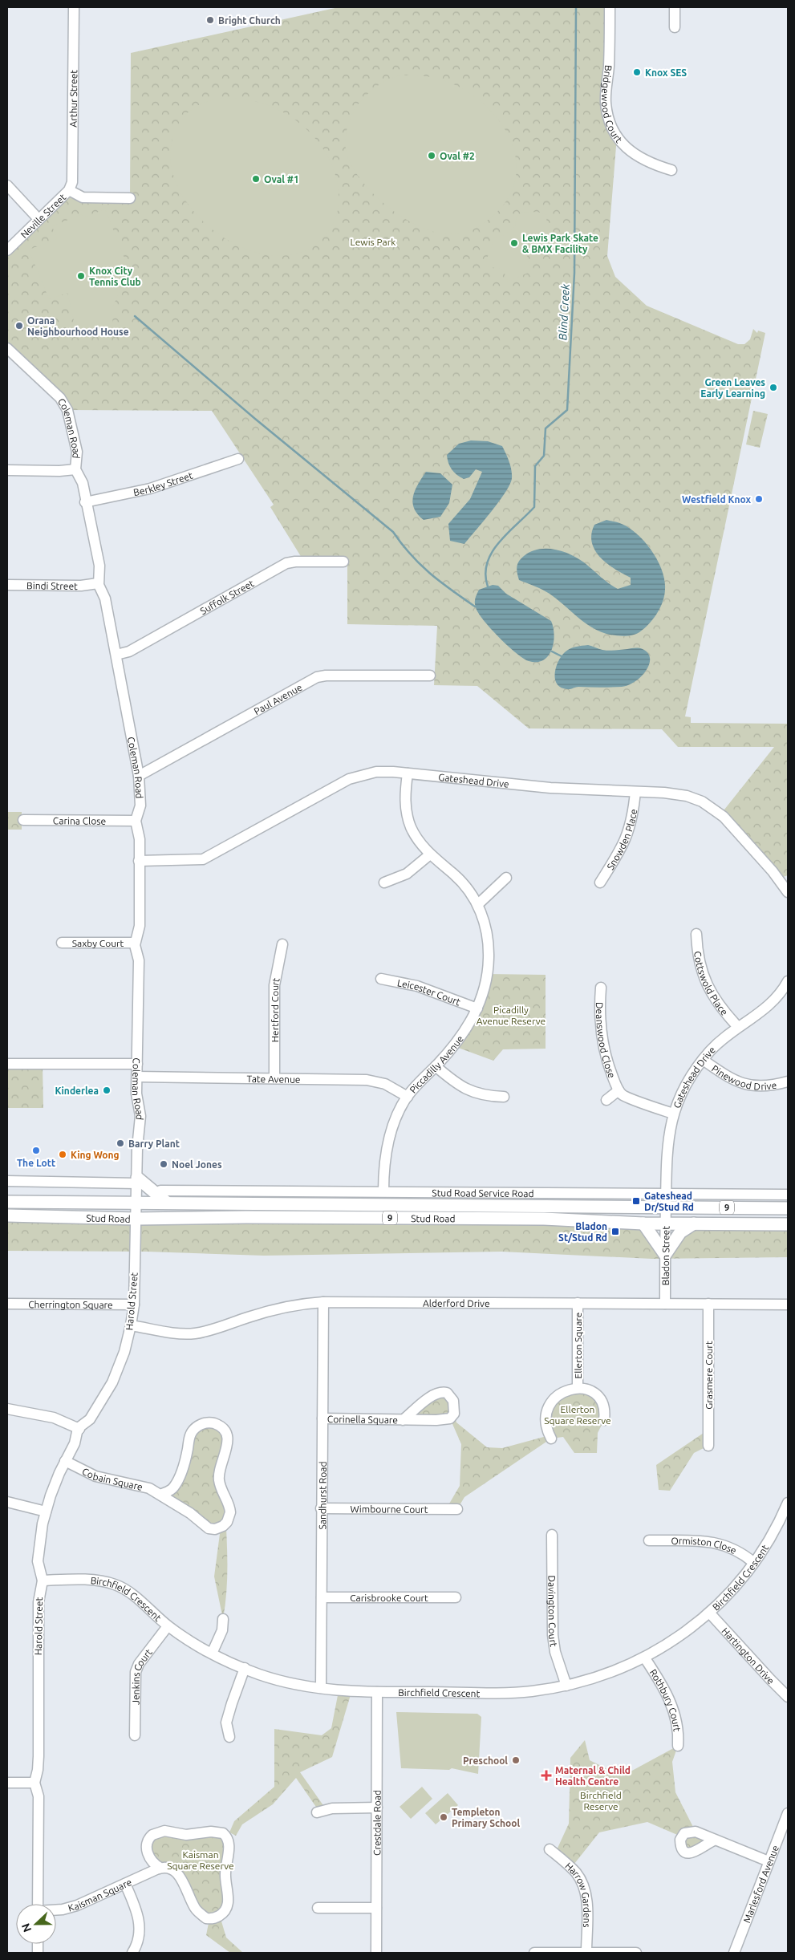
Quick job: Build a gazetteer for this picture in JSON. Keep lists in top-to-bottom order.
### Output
{
  "streets": {
    "main road": ["9", "Stud Road"],
    "street": [
      "Arthur Street",
      "Bridgewood Court",
      "Neville Street",
      "Coleman Road",
      "Berkley Street",
      "Bindi Street",
      "Suffolk Street",
      "Paul Avenue",
      "Gateshead Drive",
      "Carina Close",
      "Snowden Place",
      "Saxby Court",
      "Cottswold Place",
      "Leicester Court",
      "Hertford Court",
      "Deanswood Close",
      "Piccadilly Avenue",
      "Pinewood Drive",
      "Tate Avenue",
      "Stud Road Service Road",
      "Bladon Street",
      "Harold Street",
      "Alderford Drive",
      "Cherrington Square",
      "Ellerton Square",
      "Grasmere Court",
      "Corinella Square",
      "Cobain Square",
      "Sandhurst Road",
      "Wimbourne Court",
      "Ormiston Close",
      "Birchfield Crescent",
      "Carisbrooke Court",
      "Davington Court",
      "Hartington Drive",
      "Jenkins Court",
      "Rothbury Court",
      "Crestdale Road",
      "Marlesford Avenue",
      "Kaisman Square",
      "Harrow Gardens"
    ]
  },
  "crossings": [
    ["Arthur Street", "Neville Street"],
    ["Coleman Road", "Berkley Street"],
    ["Coleman Road", "Bindi Street"],
    ["Coleman Road", "Suffolk Street"],
    ["Coleman Road", "Paul Avenue"],
    ["Coleman Road", "Gateshead Drive"],
    ["Coleman Road", "Carina Close"],
    ["Coleman Road", "Saxby Court"],
    ["Coleman Road", "Tate Avenue"],
    ["Coleman Road", "Stud Road"],
    ["Coleman Road", "Harold Street"],
    ["Gateshead Drive", "Snowden Place"],
    ["Gateshead Drive", "Cottswold Place"],
    ["Gateshead Drive", "Deanswood Close"],
    ["Gateshead Drive", "Piccadilly Avenue"],
    ["Gateshead Drive", "Pinewood Drive"],
    ["Gateshead Drive", "Stud Road Service Road"],
    ["Gateshead Drive", "Stud Road"],
    ["Gateshead Drive", "Bladon Street"],
    ["Leicester Court", "Piccadilly Avenue"],
    ["Hertford Court", "Tate Avenue"],
    ["Piccadilly Avenue", "Tate Avenue"],
    ["Piccadilly Avenue", "Stud Road Service Road"],
    ["Stud Road", "Bladon Street"],
    ["Stud Road", "Harold Street"],
    ["Bladon Street", "Alderford Drive"],
    ["Harold Street", "Alderford Drive"],
    ["Harold Street", "Cherrington Square"],
    ["Harold Street", "Cobain Square"],
    ["Harold Street", "Birchfield Crescent"],
    ["Alderford Drive", "Ellerton Square"],
    ["Alderford Drive", "Grasmere Court"],
    ["Alderford Drive", "Sandhurst Road"],
    ["Corinella Square", "Sandhurst Road"],
    ["Sandhurst Road", "Wimbourne Court"],
    ["Sandhurst Road", "Birchfield Crescent"],
    ["Sandhurst Road", "Carisbrooke Court"],
    ["Ormiston Close", "Birchfield Crescent"],
    ["Birchfield Crescent", "Davington Court"],
    ["Birchfield Crescent", "Hartington Drive"],
    ["Birchfield Crescent", "Jenkins Court"],
    ["Birchfield Crescent", "Rothbury Court"],
    ["Birchfield Crescent", "Crestdale Road"]
  ],
  "water": ["Blind Creek"],
  "parks": [
    "Lewis Park",
    "Picadilly Avenue Reserve",
    "Ellerton Square Reserve",
    "Birchfield Reserve",
    "Kaisman Square Reserve"
  ],
  "places": {
    "other": [
      "Bright Church",
      "Knox SES",
      "Oval #2",
      "Oval #1",
      "Lewis Park Skate & BMX Facility",
      "Knox City Tennis Club",
      "Orana Neighbourhood House",
      "Green Leaves Early Learning",
      "Westfield Knox",
      "Kinderlea",
      "Barry Plant",
      "The Lott",
      "King Wong",
      "Noel Jones",
      "Preschool",
      "Templeton Primary School"
    ],
    "transit": ["Gateshead Dr/Stud Rd", "Bladon St/Stud Rd"],
    "health": ["Maternal & Child Health Centre"]
  },
  "north": "left"
}
